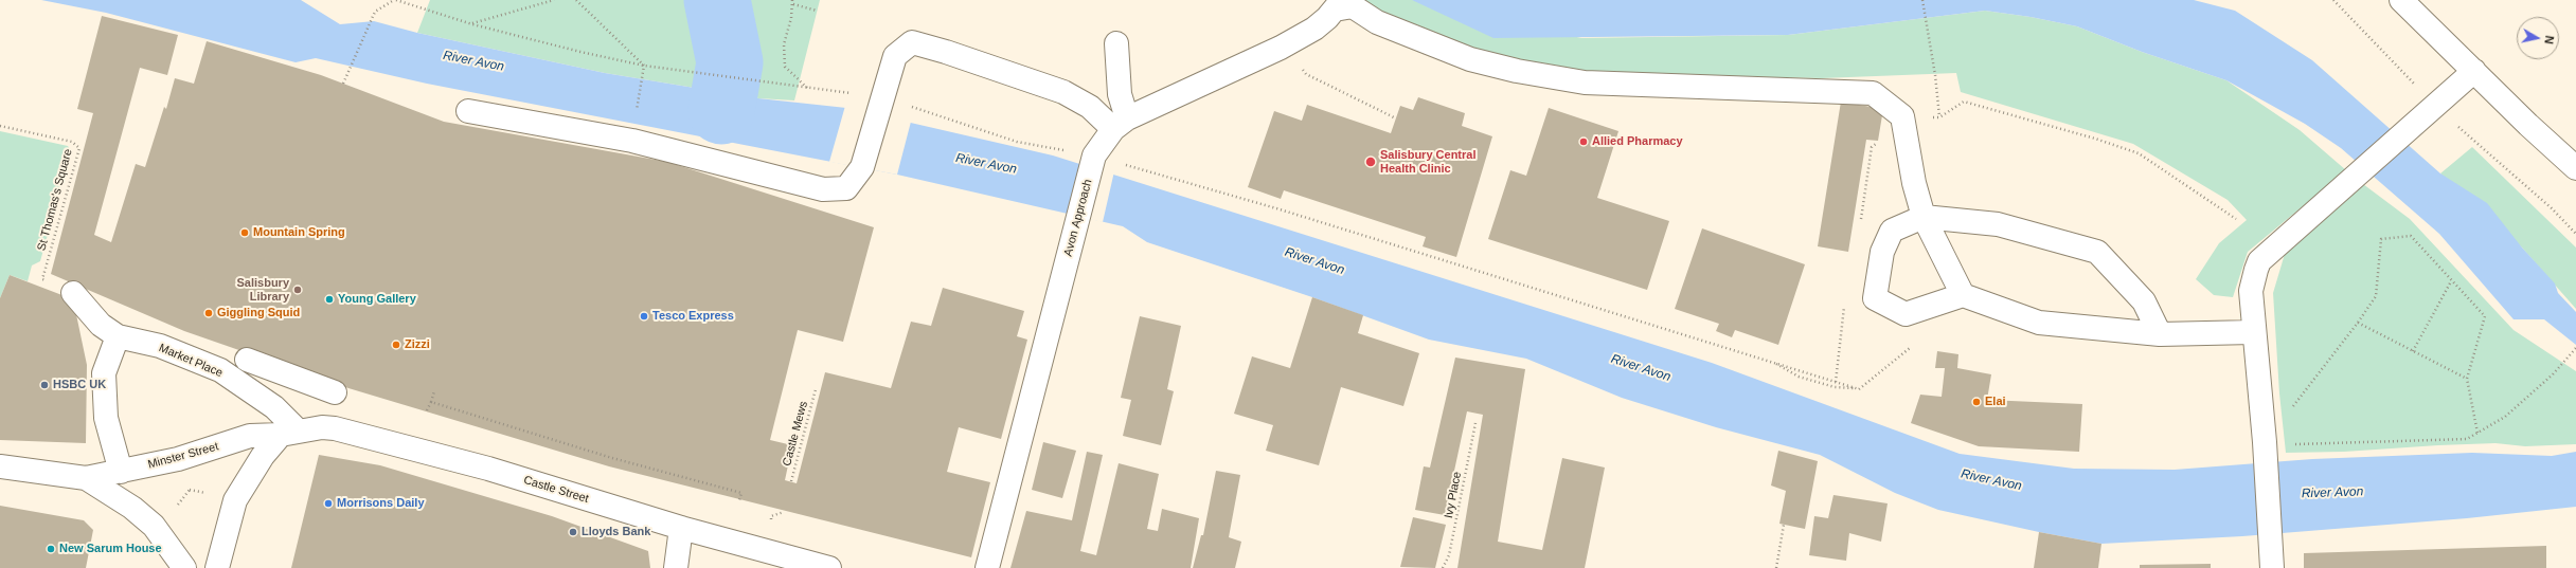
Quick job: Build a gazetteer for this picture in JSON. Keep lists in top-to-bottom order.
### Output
{
  "streets": {
    "street": [
      "Avon Approach",
      "Market Place",
      "Minster Street",
      "Castle Street"
    ],
    "path": ["St Thomas's Square", "Castle Mews", "Ivy Place"]
  },
  "crossings": [
    ["St Thomas's Square", "Market Place"],
    ["Market Place", "Minster Street"],
    ["Market Place", "Castle Street"],
    ["Minster Street", "Castle Street"]
  ],
  "water": ["River Avon"],
  "places": [
    "Allied Pharmacy",
    "Salisbury Central Health Clinic",
    "Mountain Spring",
    "Salisbury Library",
    "Young Gallery",
    "Giggling Squid",
    "Tesco Express",
    "Zizzi",
    "HSBC UK",
    "Elai",
    "Morrisons Daily",
    "Lloyds Bank",
    "New Sarum House"
  ],
  "north": "right"
}
